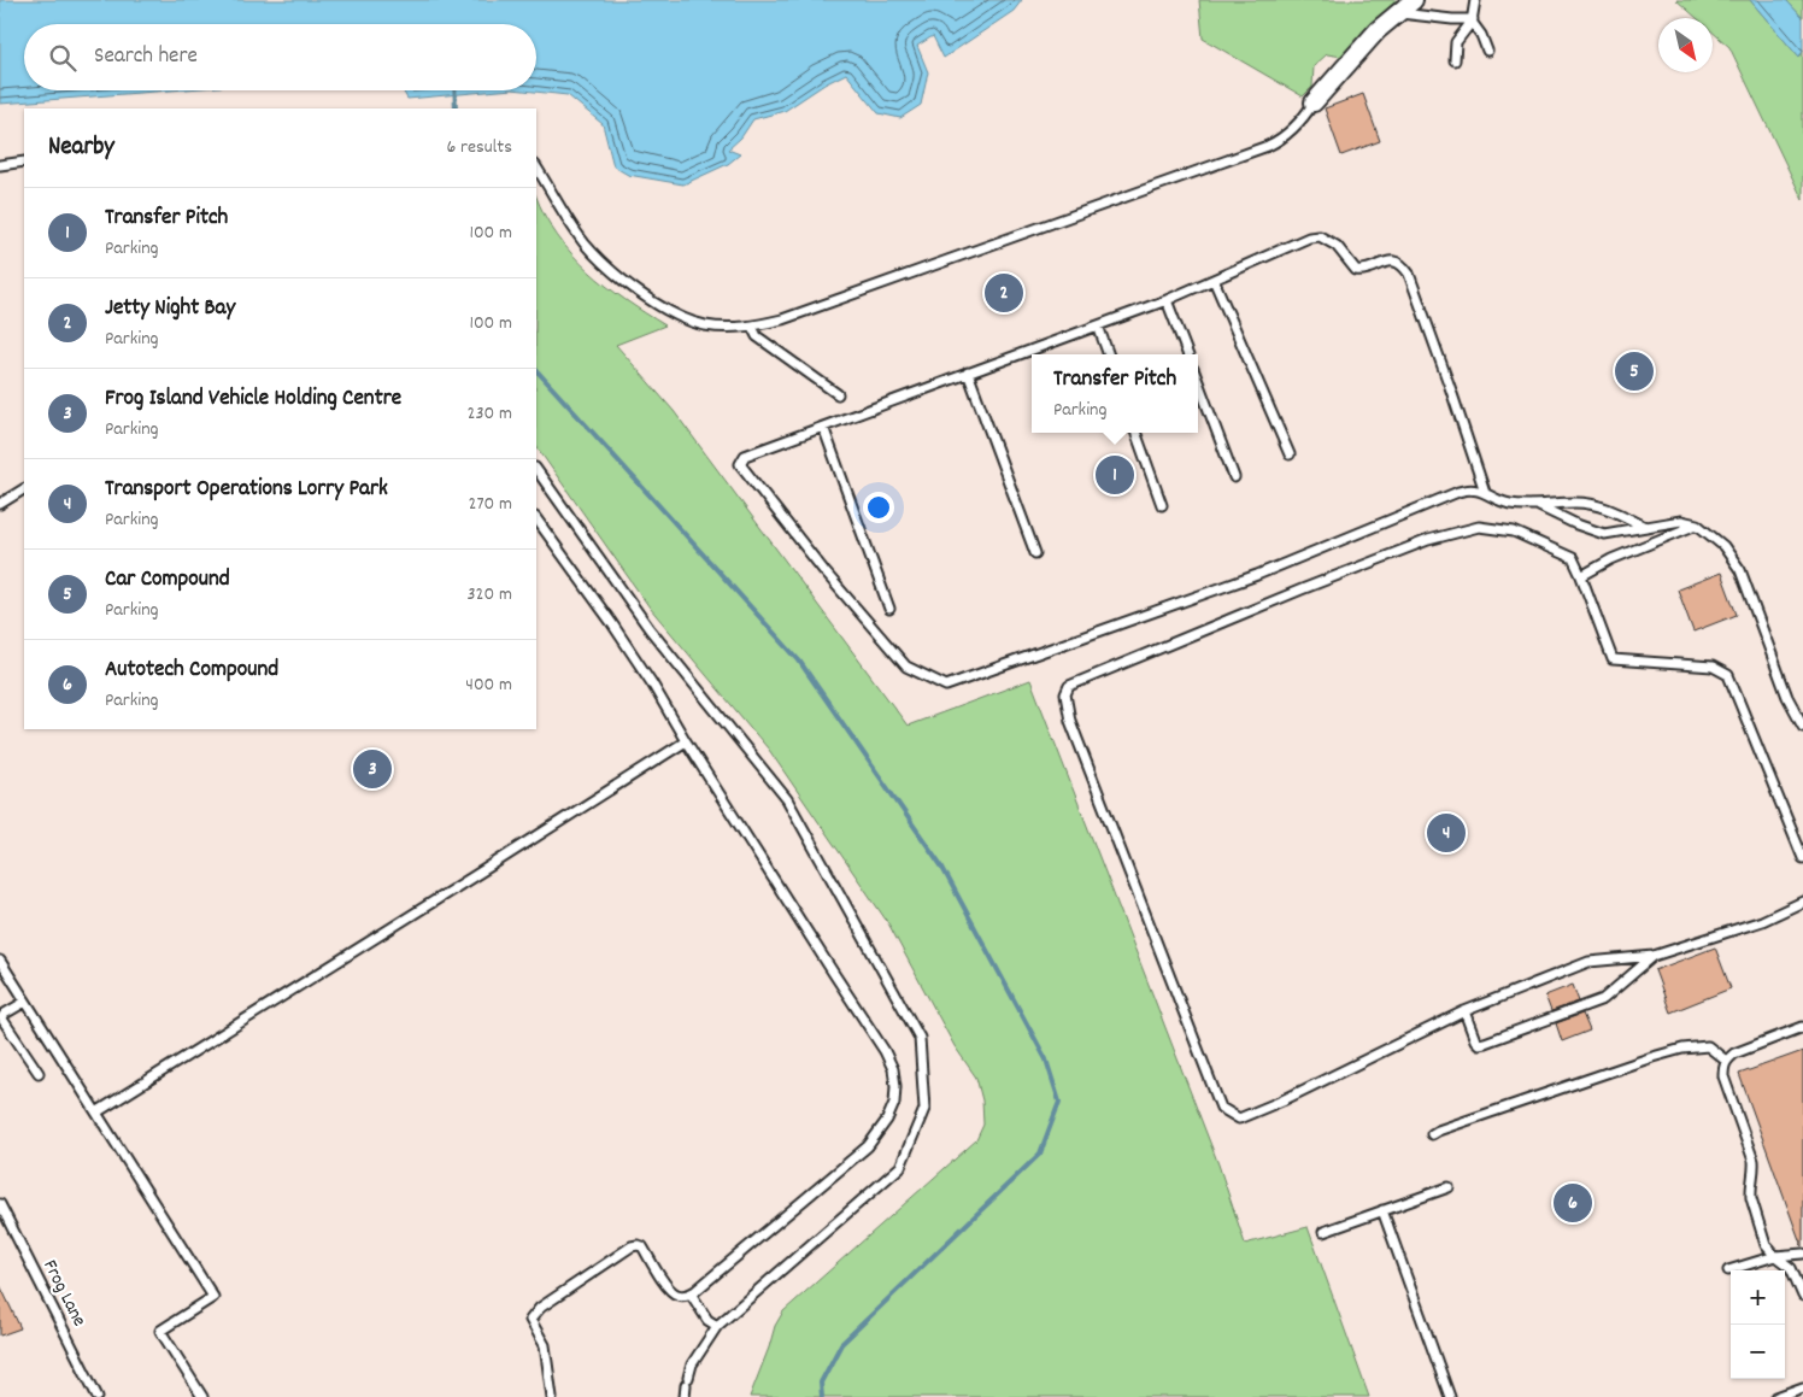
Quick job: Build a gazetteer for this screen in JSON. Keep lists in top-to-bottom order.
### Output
{
  "streets": {
    "lane": ["Frog Lane"]
  },
  "north": "bottom right",
  "page": {
    "search": "Search here",
    "heading": ["Nearby", "6 results"],
    "list": [
      {
        "mark": "1",
        "name": "Transfer Pitch",
        "note": "Parking",
        "value": "100 m"
      },
      {
        "mark": "2",
        "name": "Jetty Night Bay",
        "note": "Parking",
        "value": "100 m"
      },
      {
        "mark": "3",
        "name": "Frog Island Vehicle Holding Centre",
        "note": "Parking",
        "value": "230 m"
      },
      {
        "mark": "4",
        "name": "Transport Operations Lorry Park",
        "note": "Parking",
        "value": "270 m"
      },
      {
        "mark": "5",
        "name": "Car Compound",
        "note": "Parking",
        "value": "320 m"
      },
      {
        "mark": "6",
        "name": "Autotech Compound",
        "note": "Parking",
        "value": "400 m"
      }
    ],
    "pins": [
      "2",
      "5",
      "1",
      "3",
      "4",
      "6"
    ],
    "popup": ["Transfer Pitch", "Parking"],
    "map_buttons": ["+", "−"]
  }
}
